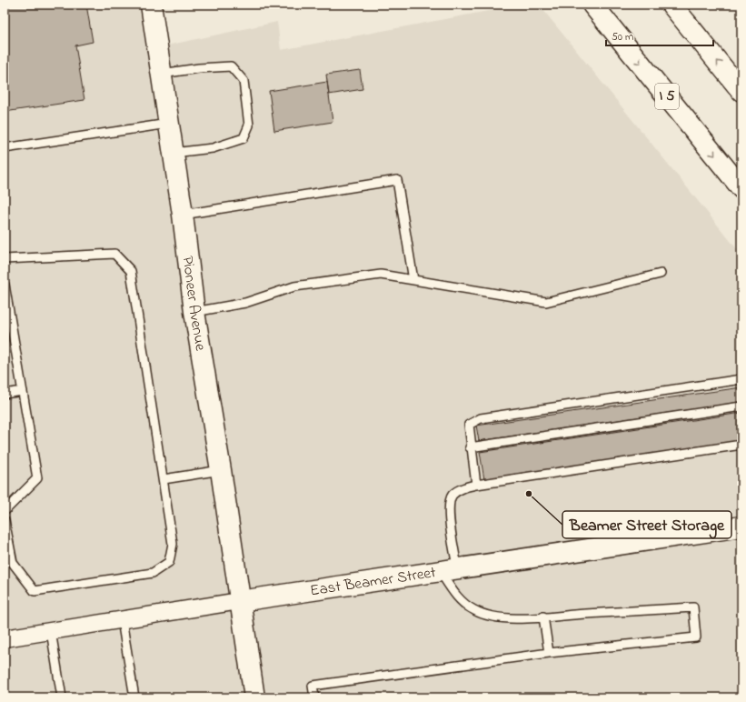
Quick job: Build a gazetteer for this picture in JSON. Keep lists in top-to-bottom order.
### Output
{
  "streets": {
    "main road": ["I 5", "Pioneer Avenue", "East Beamer Street"]
  },
  "crossings": [
    ["Pioneer Avenue", "East Beamer Street"]
  ],
  "places": ["Beamer Street Storage"],
  "scale_bar": "50 m"
}
